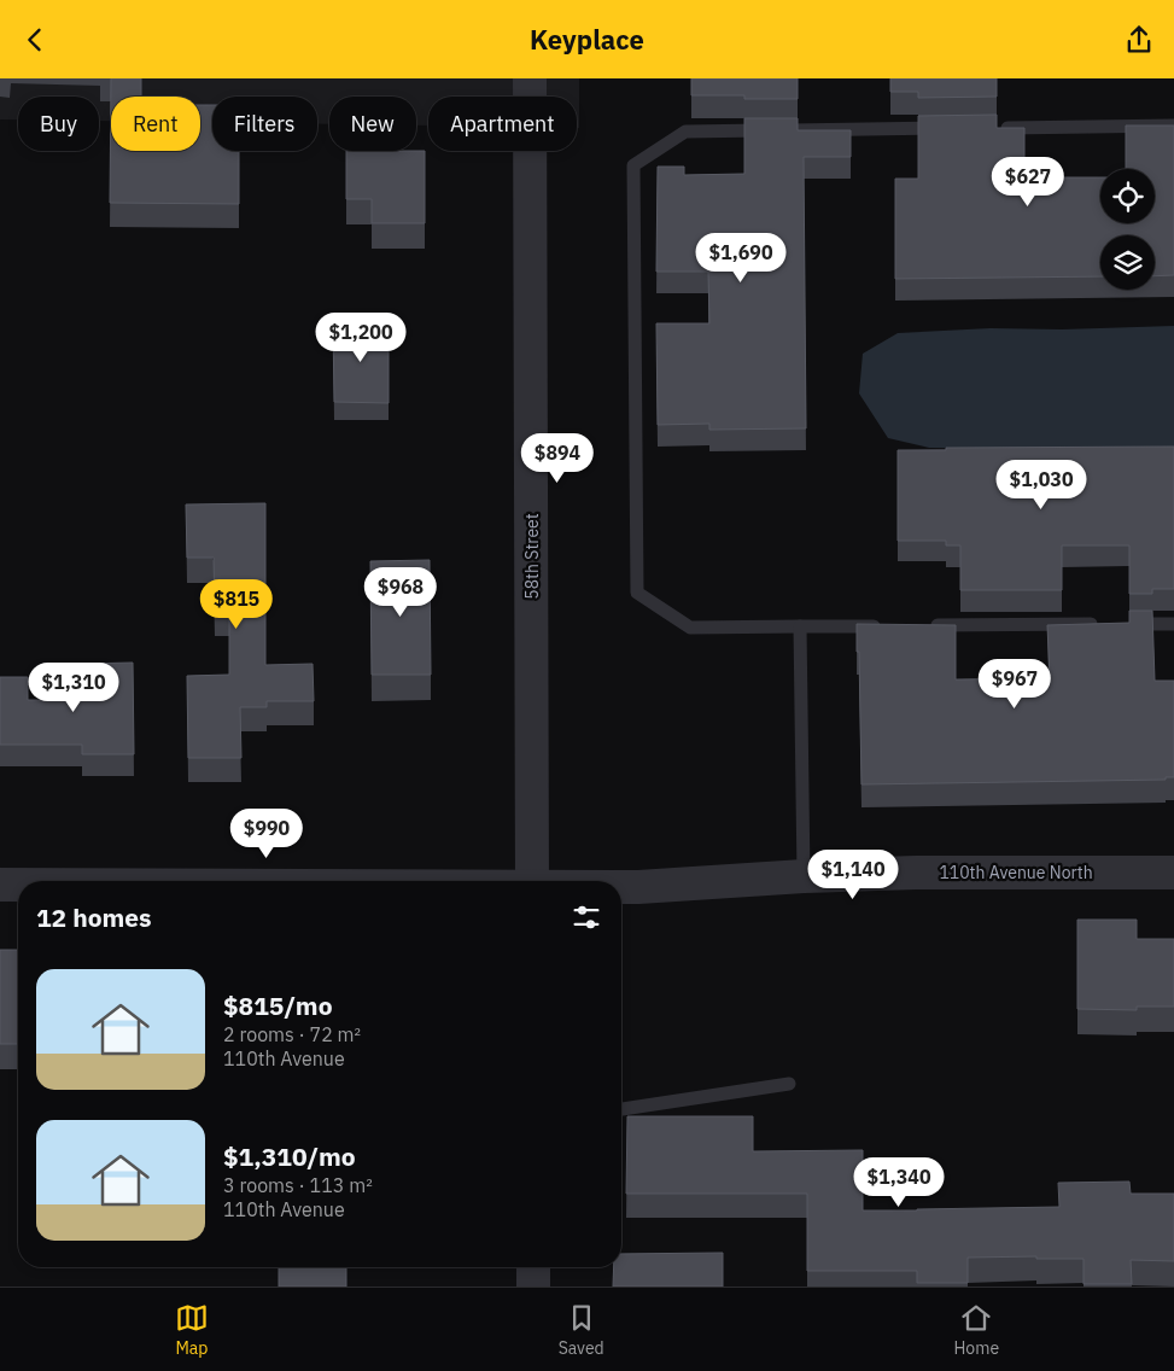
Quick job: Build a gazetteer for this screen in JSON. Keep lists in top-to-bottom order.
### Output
{
  "streets": {
    "street": ["58th Street", "110th Avenue North"]
  },
  "page": {
    "header": "Keyplace",
    "chip": [
      "Buy",
      "Rent",
      "Filters",
      "New",
      "Apartment"
    ],
    "price": [
      "$627",
      "$1,690",
      "$1,200",
      "$894",
      "$1,030",
      "$968",
      "$815",
      "$967",
      "$1,310",
      "$990",
      "$1,140",
      "$1,340"
    ],
    "heading": "12 homes",
    "list": [
      {
        "name": "$815/mo",
        "note": "2 rooms · 72 m² · 110th Avenue"
      },
      {
        "name": "$1,310/mo",
        "note": "3 rooms · 113 m² · 110th Avenue"
      }
    ],
    "tabs": ["Map", "Saved", "Home"]
  }
}
